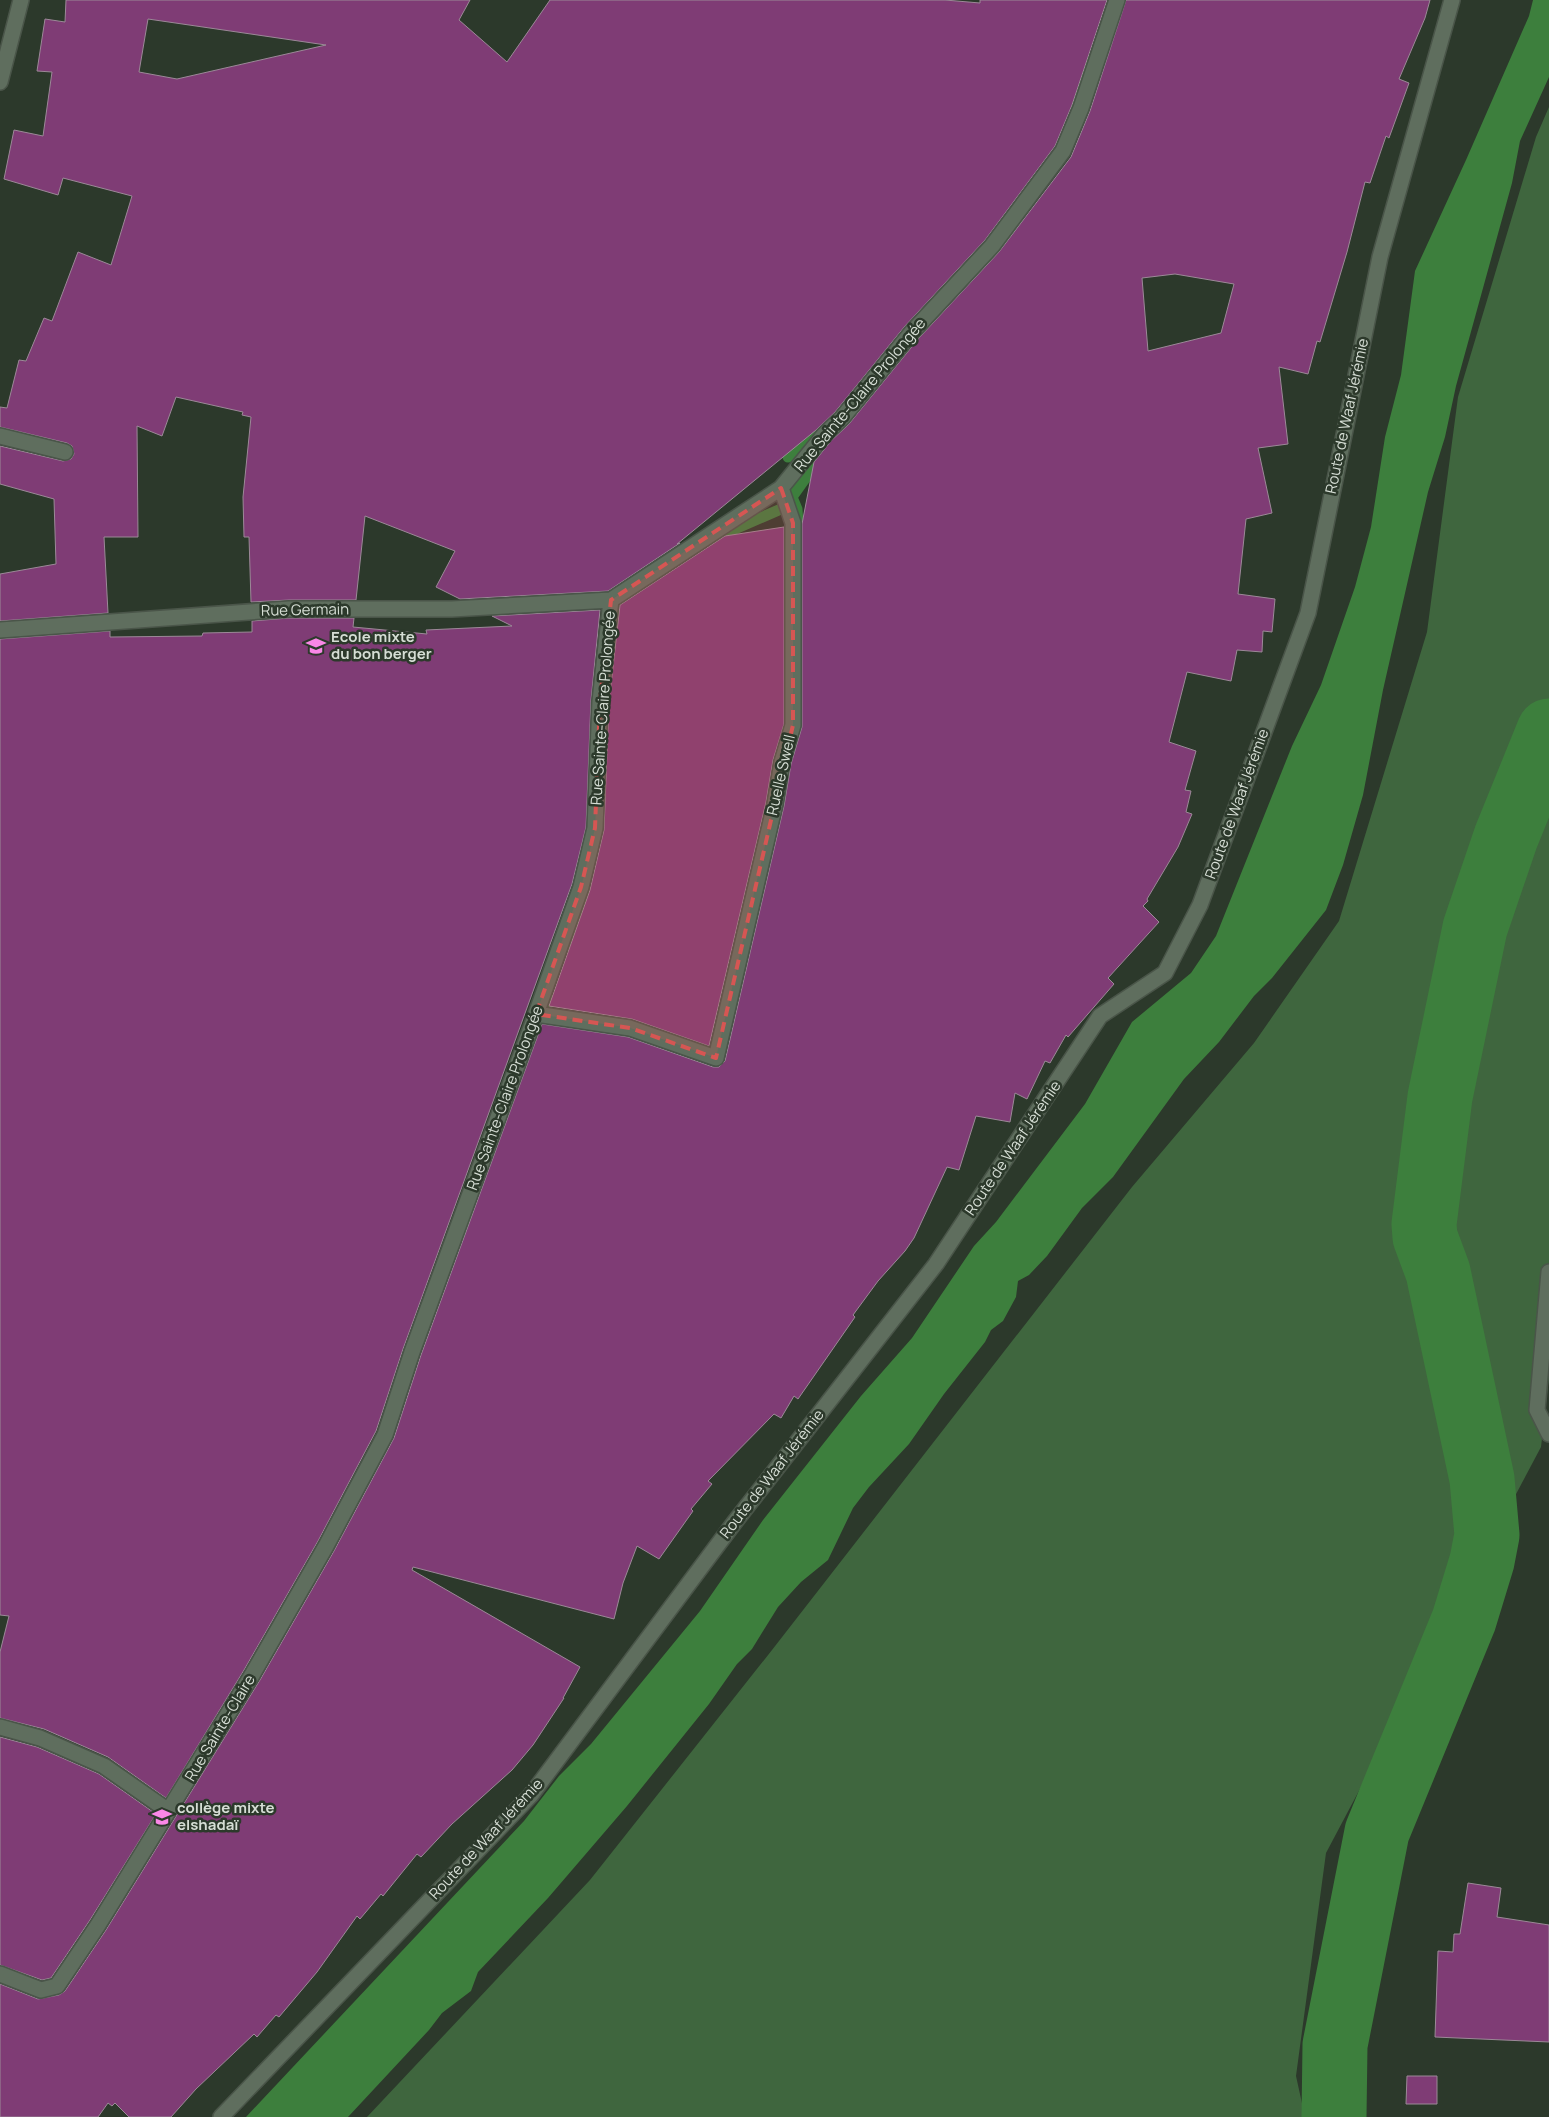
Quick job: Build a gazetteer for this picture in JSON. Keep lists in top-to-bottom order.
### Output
{
  "streets": {
    "street": [
      "Rue Sainte-Claire Prolongée",
      "Route de Waaf Jérémie",
      "Rue Germain",
      "Ruelle Swell",
      "Rue Sainte-Claire"
    ]
  },
  "crossings": [
    ["Rue Sainte-Claire Prolongée", "Rue Germain"],
    ["Rue Sainte-Claire Prolongée", "Ruelle Swell"],
    ["Rue Sainte-Claire Prolongée", "Rue Sainte-Claire"]
  ],
  "places": {
    "school or university": ["Ecole mixte du bon berger", "collège mixte elshadaï"]
  }
}
